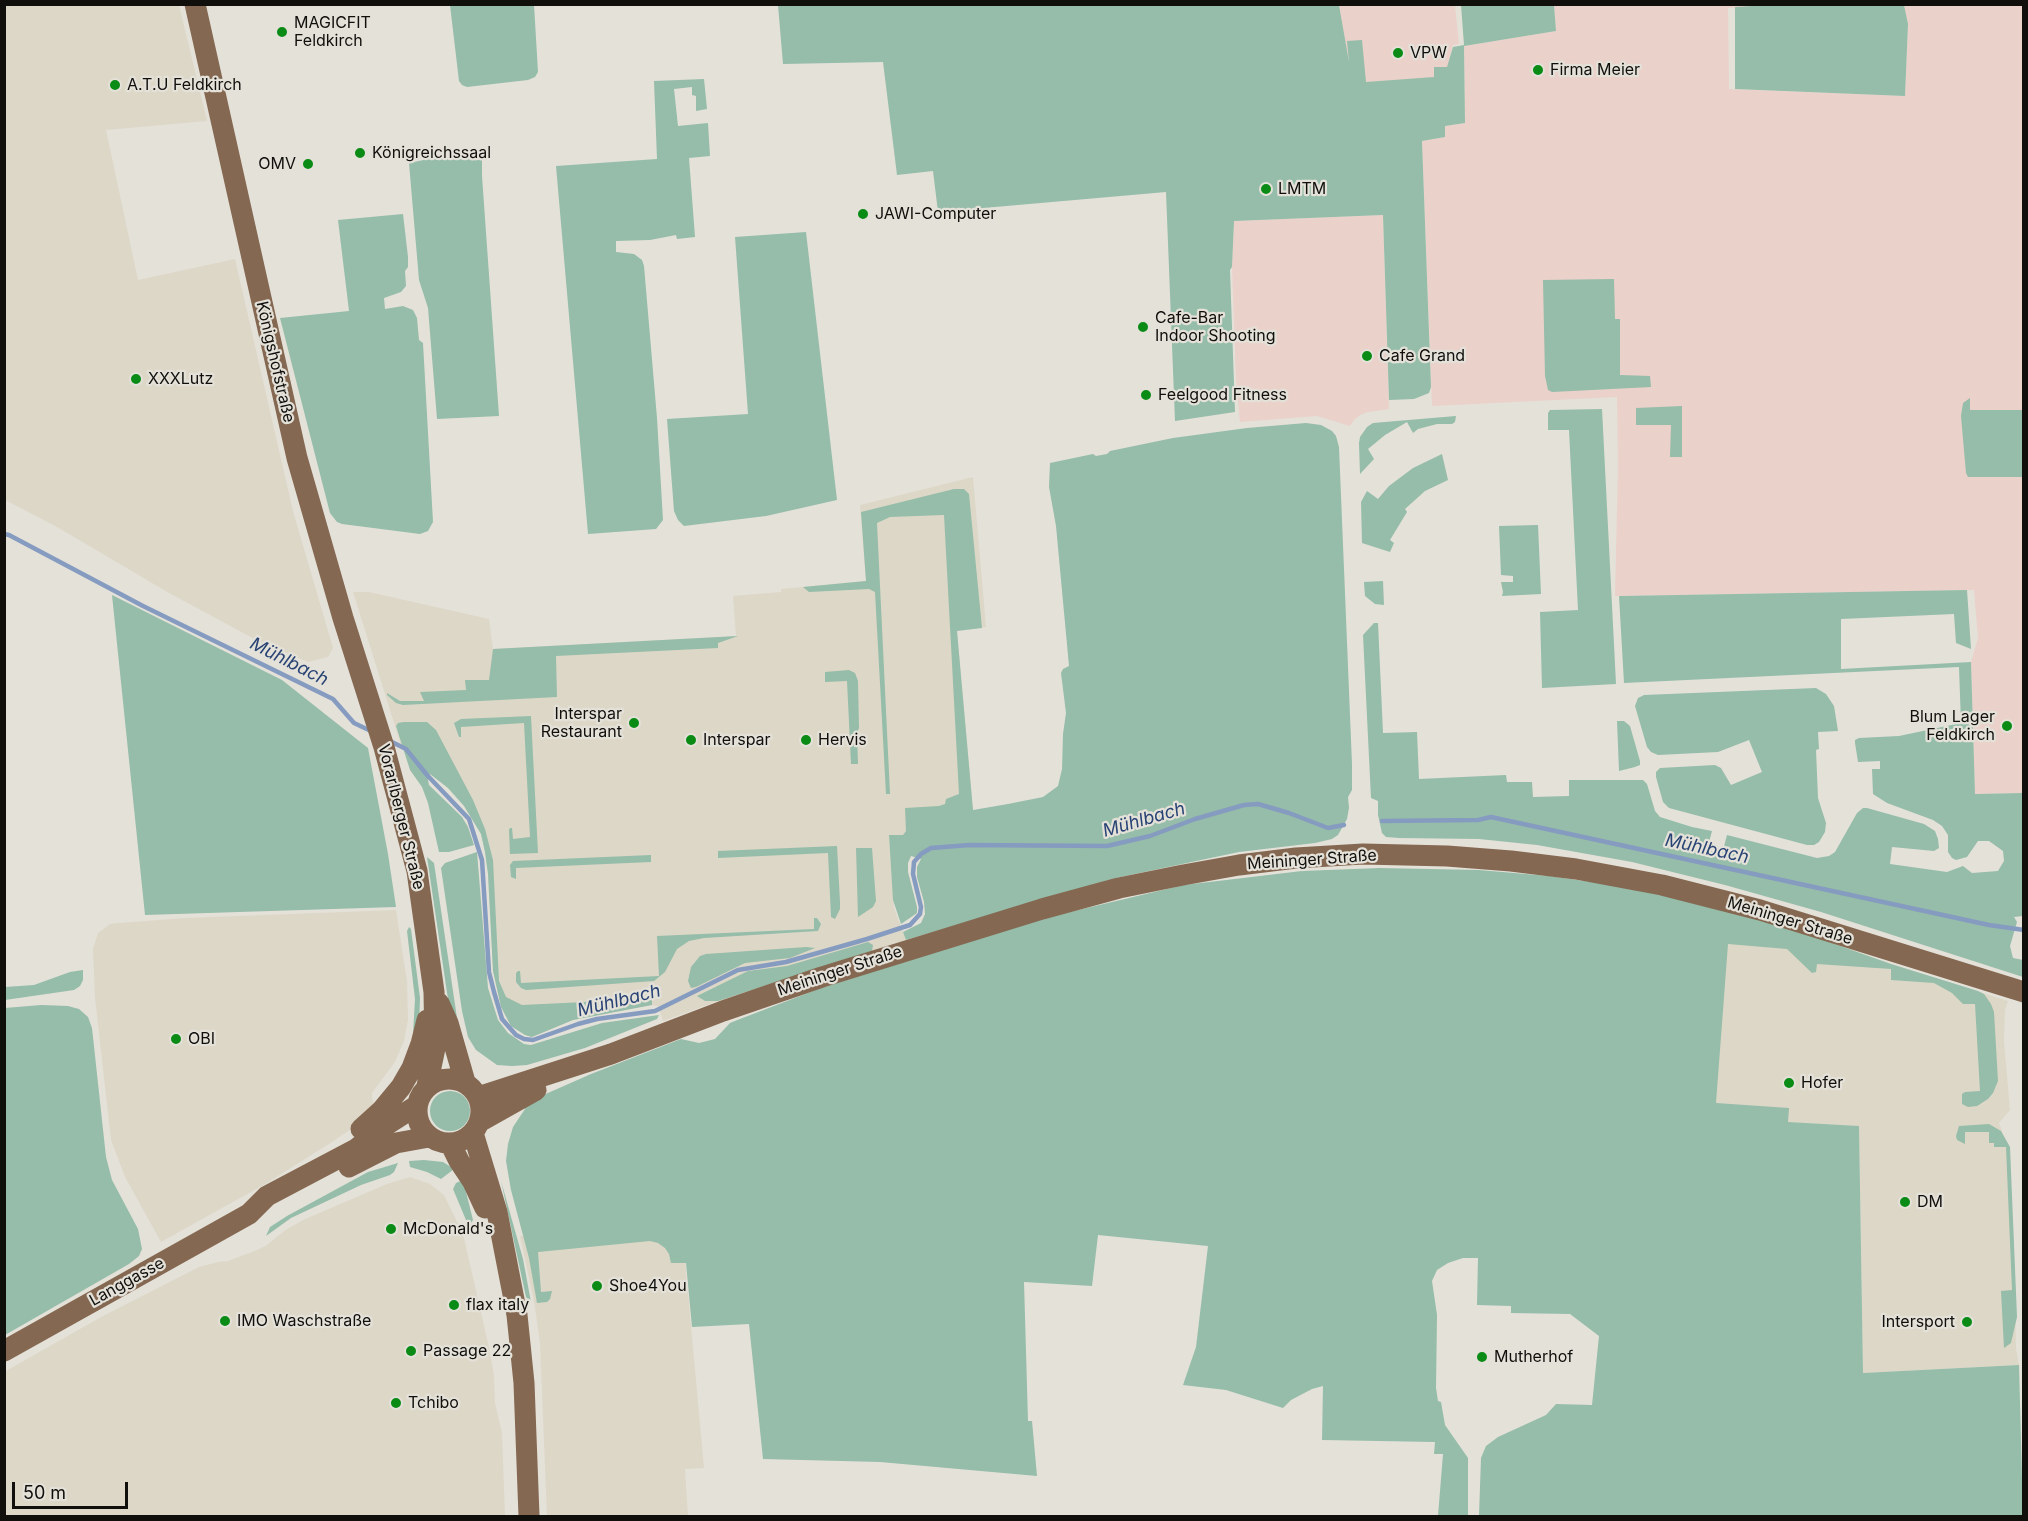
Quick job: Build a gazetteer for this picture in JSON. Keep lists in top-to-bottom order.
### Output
{
  "streets": {
    "main road": [
      "Königshofstraße",
      "Vorarlberger Straße",
      "Meininger Straße",
      "Langgasse"
    ]
  },
  "crossings": [
    ["Königshofstraße", "Vorarlberger Straße"],
    ["Vorarlberger Straße", "Meininger Straße"],
    ["Vorarlberger Straße", "Langgasse"],
    ["Meininger Straße", "Langgasse"]
  ],
  "water": ["Mühlbach"],
  "places": [
    "MAGICFIT Feldkirch",
    "VPW",
    "Firma Meier",
    "A.T.U Feldkirch",
    "Königreichssaal",
    "OMV",
    "LMTM",
    "JAWI-Computer",
    "Cafe-Bar Indoor Shooting",
    "Cafe Grand",
    "XXXLutz",
    "Feelgood Fitness",
    "Interspar Restaurant",
    "Blum Lager Feldkirch",
    "Interspar",
    "Hervis",
    "OBI",
    "Hofer",
    "DM",
    "McDonald's",
    "Shoe4You",
    "flax italy",
    "IMO Waschstraße",
    "Intersport",
    "Passage 22",
    "Mutherhof",
    "Tchibo"
  ],
  "scale_bar": "50 m"
}
